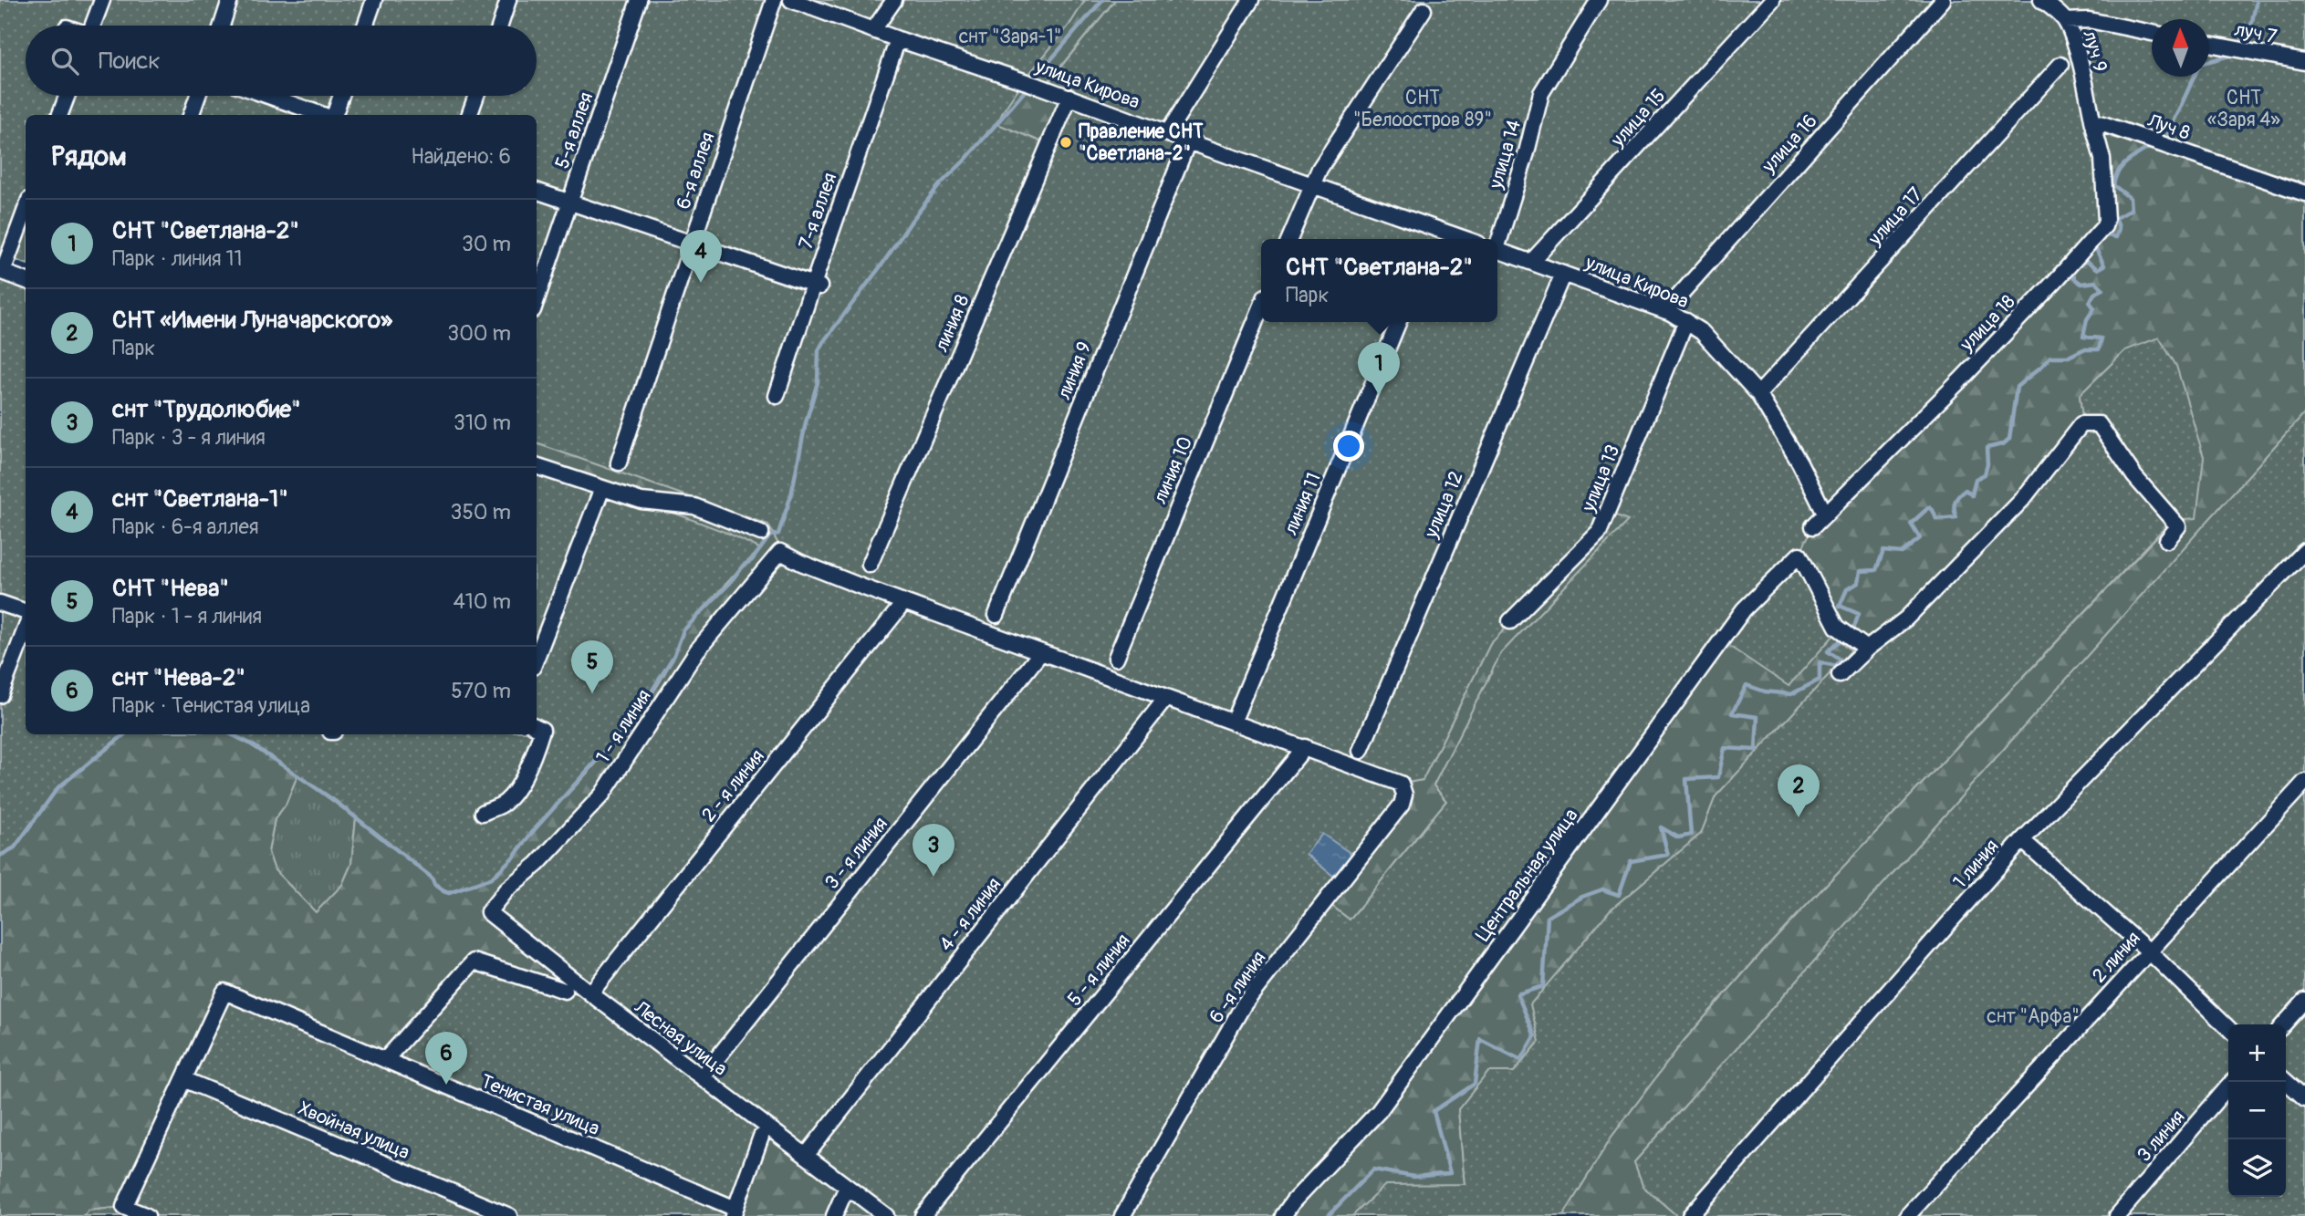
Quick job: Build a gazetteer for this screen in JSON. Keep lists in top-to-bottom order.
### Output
{
  "streets": {
    "street": [
      "луч 7",
      "луч 9",
      "улица Кирова",
      "улица 15",
      "Луч 8",
      "5-я аллея",
      "улица 16",
      "улица 14",
      "6-я аллея",
      "7-я аллея",
      "улица 17",
      "линия 8",
      "улица 18",
      "линия 9",
      "линия 10",
      "улица 13",
      "линия 11",
      "улица 12",
      "1 - я линия",
      "2 - я линия",
      "3 - я линия",
      "1 линия",
      "Центральная улица",
      "4 - я линия",
      "2 линия",
      "5 - я линия",
      "6 -я линия",
      "Лесная улица",
      "Тенистая улица",
      "Хвойная улица",
      "3 линия"
    ]
  },
  "crossings": [
    ["луч 9", "Луч 8"],
    ["луч 9", "улица 18"],
    ["улица Кирова", "улица 15"],
    ["улица Кирова", "улица 16"],
    ["улица Кирова", "7-я аллея"],
    ["улица Кирова", "улица 17"],
    ["улица Кирова", "линия 8"],
    ["улица Кирова", "улица 18"],
    ["улица Кирова", "линия 9"],
    ["улица Кирова", "улица 13"],
    ["улица Кирова", "улица 12"],
    ["Луч 8", "улица 18"],
    ["1 - я линия", "2 - я линия"],
    ["1 - я линия", "Лесная улица"],
    ["2 - я линия", "Лесная улица"],
    ["3 - я линия", "Лесная улица"],
    ["4 - я линия", "Лесная улица"],
    ["5 - я линия", "6 -я линия"],
    ["Лесная улица", "Тенистая улица"],
    ["Тенистая улица", "Хвойная улица"]
  ],
  "parks": [
    "снт \"Заря-1\"",
    "СНТ \"Белоостров 89\"",
    "СНТ «Заря 4»",
    "снт \"Арфа\""
  ],
  "places": ["Правление СНТ \"Светлана-2\""],
  "north": "top",
  "page": {
    "search": "Поиск",
    "heading": ["Рядом", "Найдено: 6"],
    "list": [
      {
        "mark": "1",
        "name": "СНТ \"Светлана-2\"",
        "note": "Парк · линия 11",
        "value": "30 m"
      },
      {
        "mark": "2",
        "name": "СНТ «Имени Луначарского»",
        "note": "Парк",
        "value": "300 m"
      },
      {
        "mark": "3",
        "name": "снт \"Трудолюбие\"",
        "note": "Парк · 3 - я линия",
        "value": "310 m"
      },
      {
        "mark": "4",
        "name": "снт \"Светлана-1\"",
        "note": "Парк · 6-я аллея",
        "value": "350 m"
      },
      {
        "mark": "5",
        "name": "СНТ \"Нева\"",
        "note": "Парк · 1 - я линия",
        "value": "410 m"
      },
      {
        "mark": "6",
        "name": "снт \"Нева-2\"",
        "note": "Парк · Тенистая улица",
        "value": "570 m"
      }
    ],
    "pins": [
      "4",
      "1",
      "5",
      "2",
      "3",
      "6"
    ],
    "popup": ["СНТ \"Светлана-2\"", "Парк"],
    "map_buttons": ["+", "−"]
  }
}
